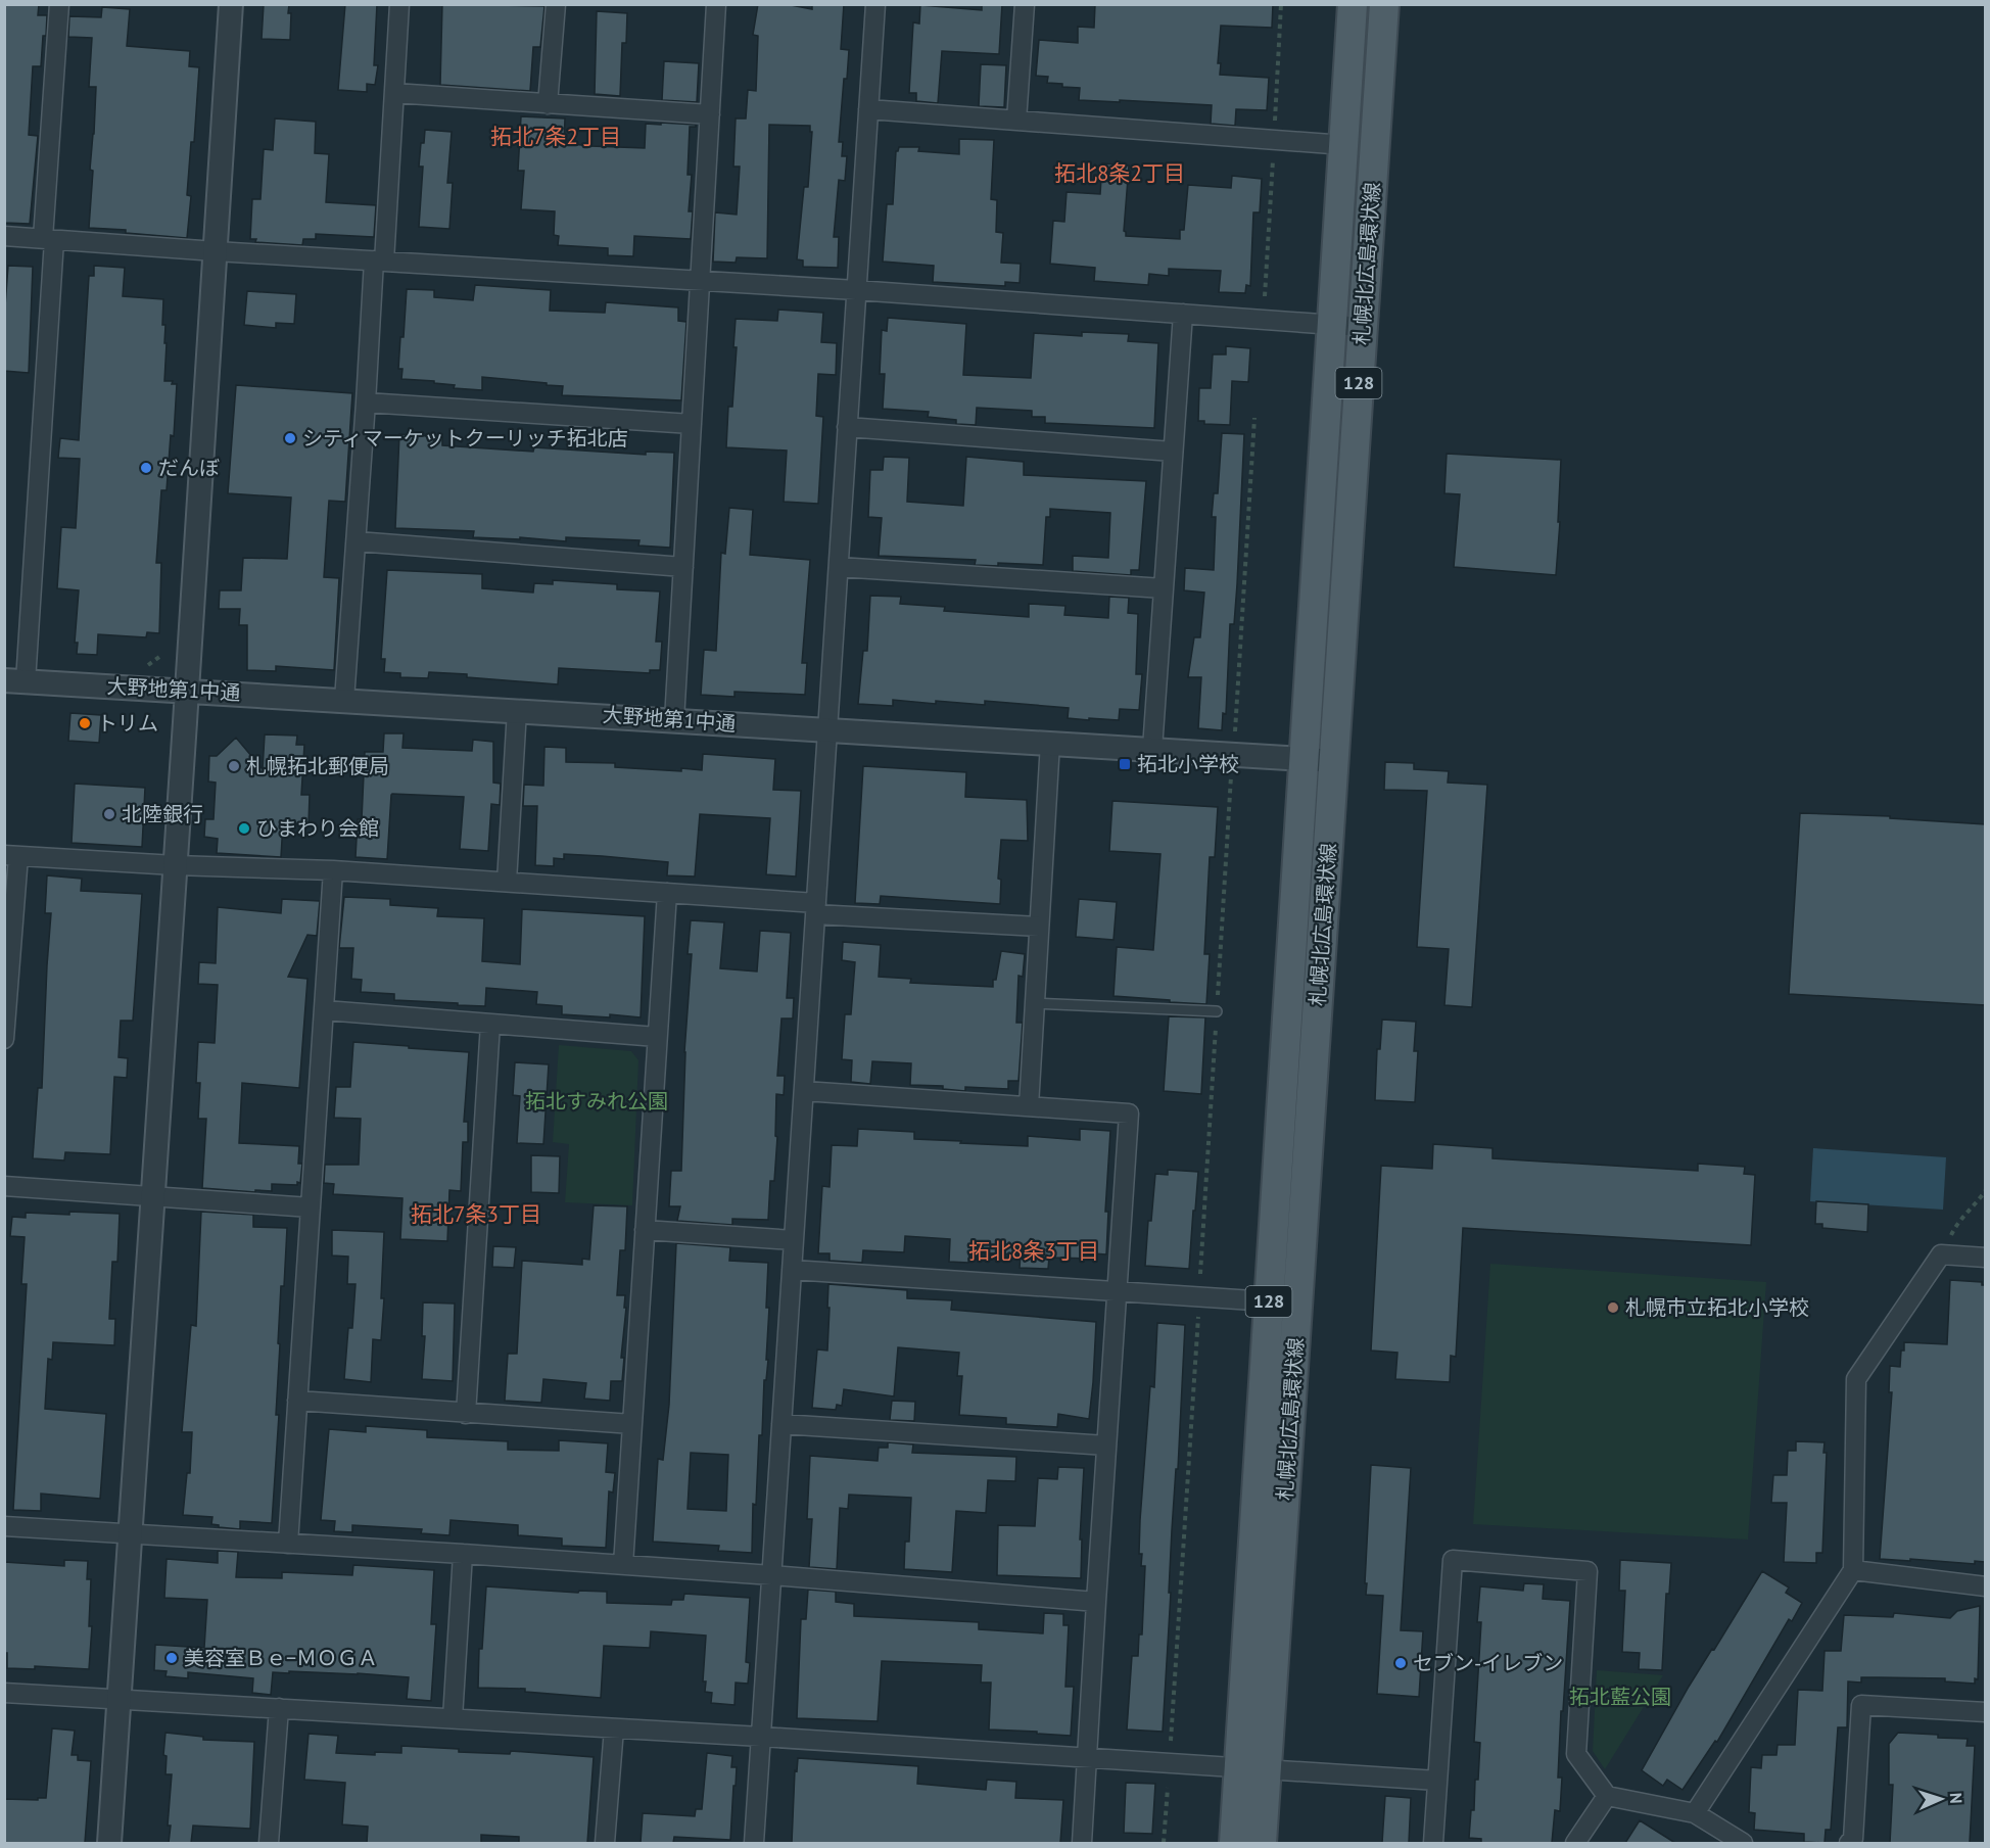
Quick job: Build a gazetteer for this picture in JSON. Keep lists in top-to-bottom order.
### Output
{
  "streets": {
    "main road": ["札幌北広島環状線", "128"],
    "street": ["大野地第1中通"]
  },
  "crossings": [
    ["札幌北広島環状線", "大野地第1中通"]
  ],
  "districts": [
    "拓北7条2丁目",
    "拓北8条2丁目",
    "拓北7条3丁目",
    "拓北8条3丁目"
  ],
  "parks": ["拓北すみれ公園", "拓北藍公園"],
  "places": {
    "other": [
      "シティマーケットクーリッチ拓北店",
      "だんぼ",
      "トリム",
      "札幌拓北郵便局",
      "北陸銀行",
      "ひまわり会館",
      "札幌市立拓北小学校",
      "美容室Ｂｅ−ＭＯＧＡ",
      "セブン-イレブン"
    ],
    "transit": ["拓北小学校"]
  },
  "north": "right"
}
